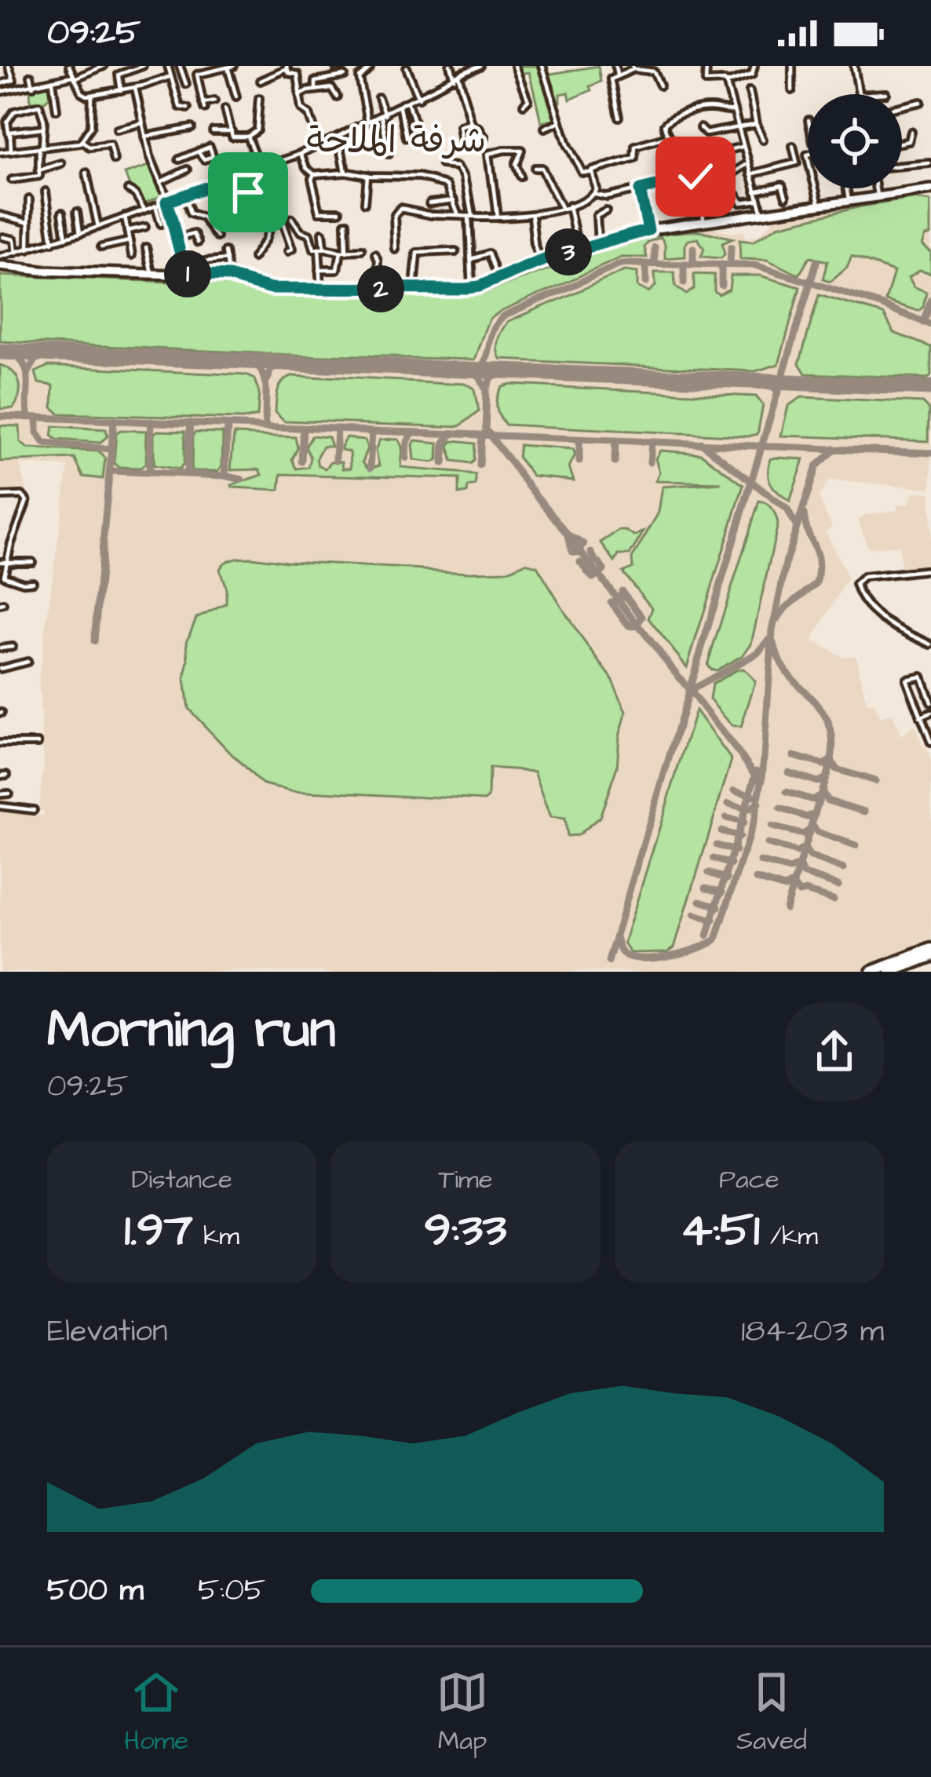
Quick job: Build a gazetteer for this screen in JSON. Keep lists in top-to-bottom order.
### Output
{
  "districts": ["شرفة الملاحة"],
  "page": {
    "status": "09:25",
    "pins": ["3", "1", "2"],
    "heading": ["Morning run", "09:25"],
    "stats": [
      ["Distance", "1.97 km"],
      ["Time", "9:33"],
      ["Pace", "4:51 /km"]
    ],
    "chart": ["Elevation", "184–203 m"],
    "list": [
      {
        "name": "500 m",
        "note": "5:05"
      }
    ],
    "tabs": ["Home", "Map", "Saved"]
  }
}
